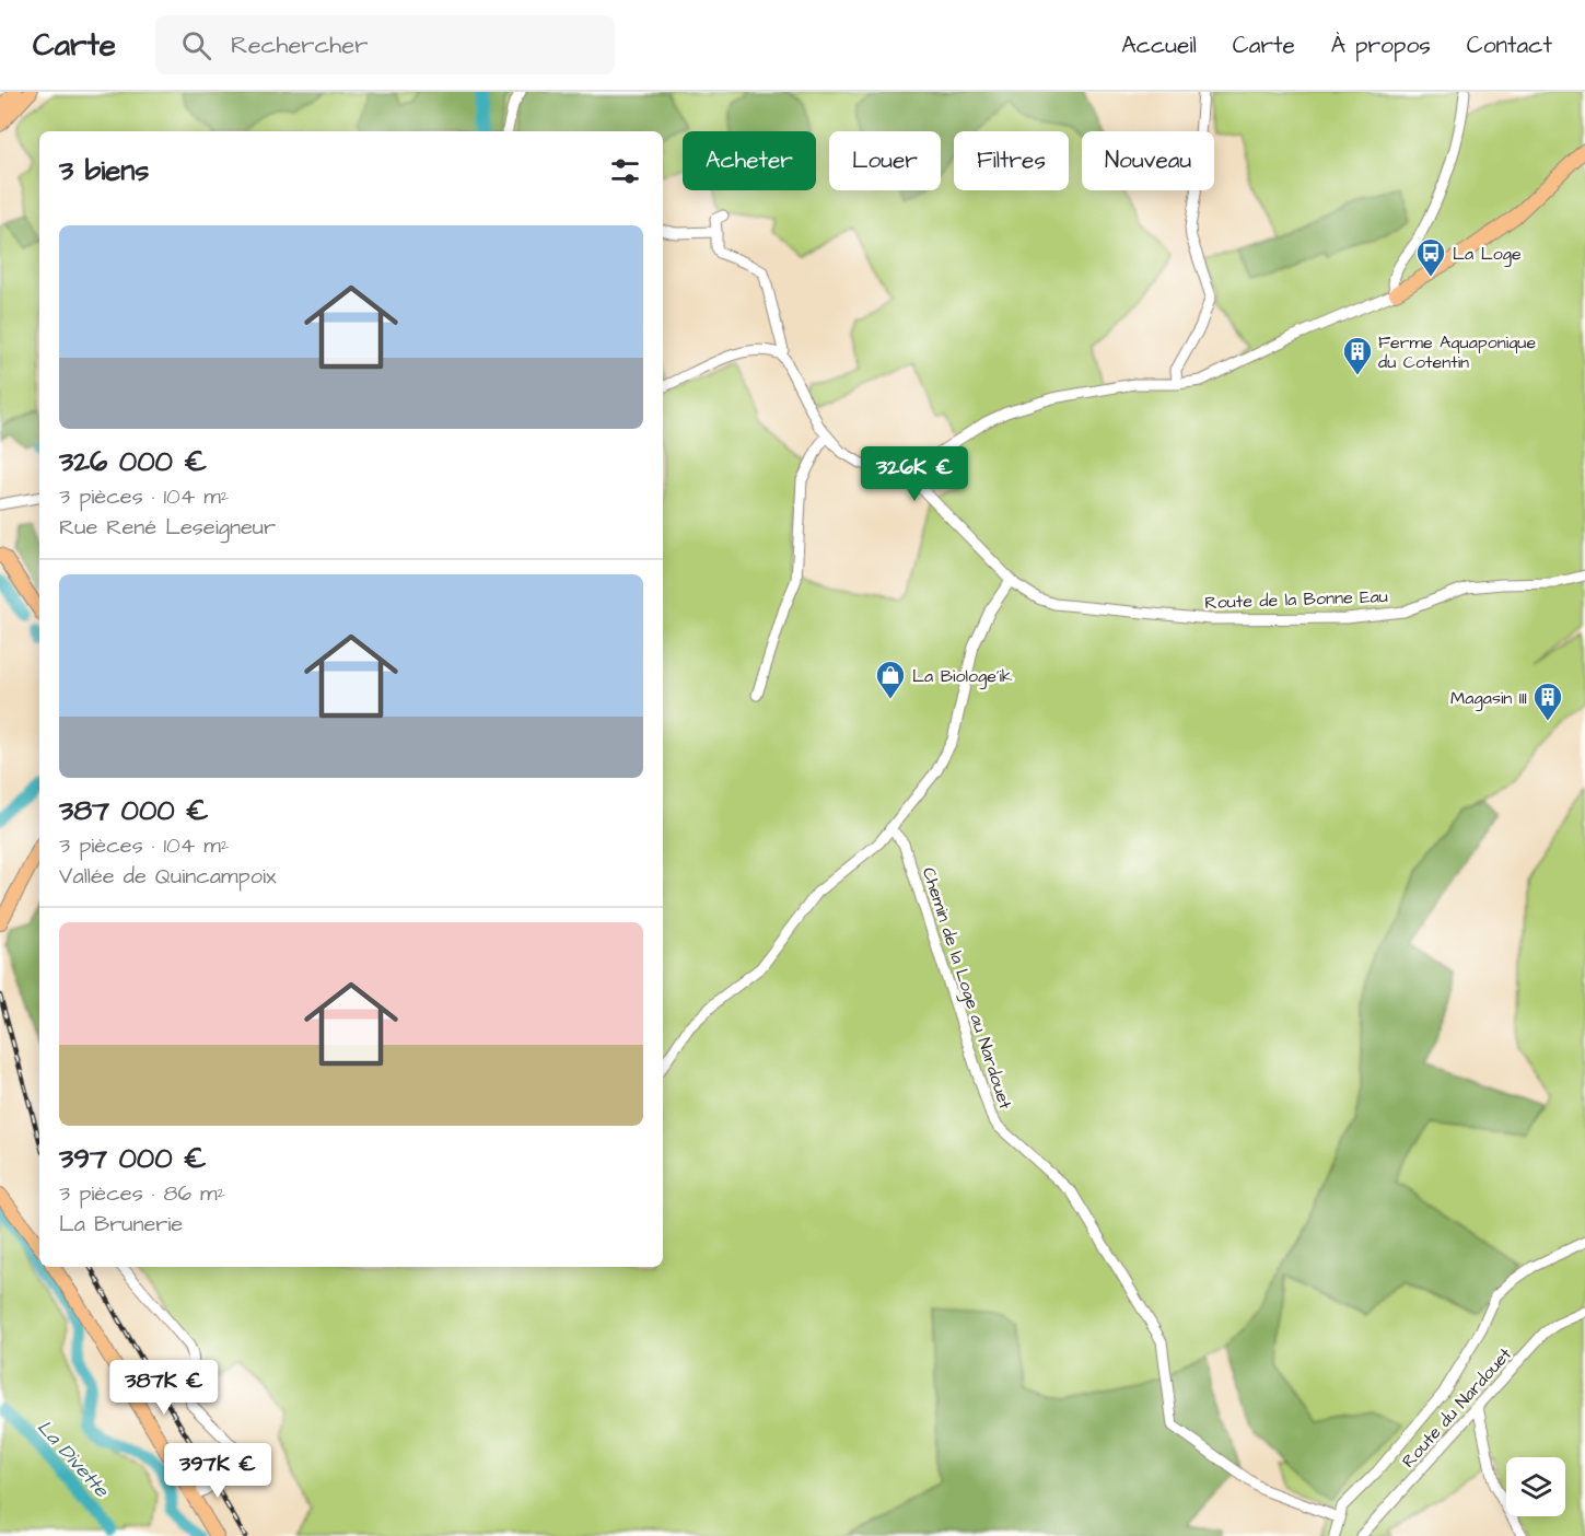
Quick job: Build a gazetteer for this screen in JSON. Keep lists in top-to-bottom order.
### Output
{
  "streets": {
    "street": ["Route de la Bonne Eau", "Chemin de la Loge au Nardouet", "Route du Nardouet"]
  },
  "water": ["La Divette"],
  "places": {
    "bus stop": ["La Loge"],
    "building": ["Ferme Aquaponique du Cotentin", "Magasin III"],
    "shop": ["La Biologe'ik"]
  },
  "page": {
    "header": "Carte",
    "search": "Rechercher",
    "nav": [
      "Accueil",
      "Carte",
      "À propos",
      "Contact"
    ],
    "chip": [
      "Acheter",
      "Louer",
      "Filtres",
      "Nouveau"
    ],
    "heading": "3 biens",
    "list": [
      {
        "name": "326 000 €",
        "note": "3 pièces · 104 m² · Rue René Leseigneur"
      },
      {
        "name": "387 000 €",
        "note": "3 pièces · 104 m² · Vallée de Quincampoix"
      },
      {
        "name": "397 000 €",
        "note": "3 pièces · 86 m² · La Brunerie"
      }
    ],
    "price": ["326K €", "387K €", "397K €"]
  }
}
